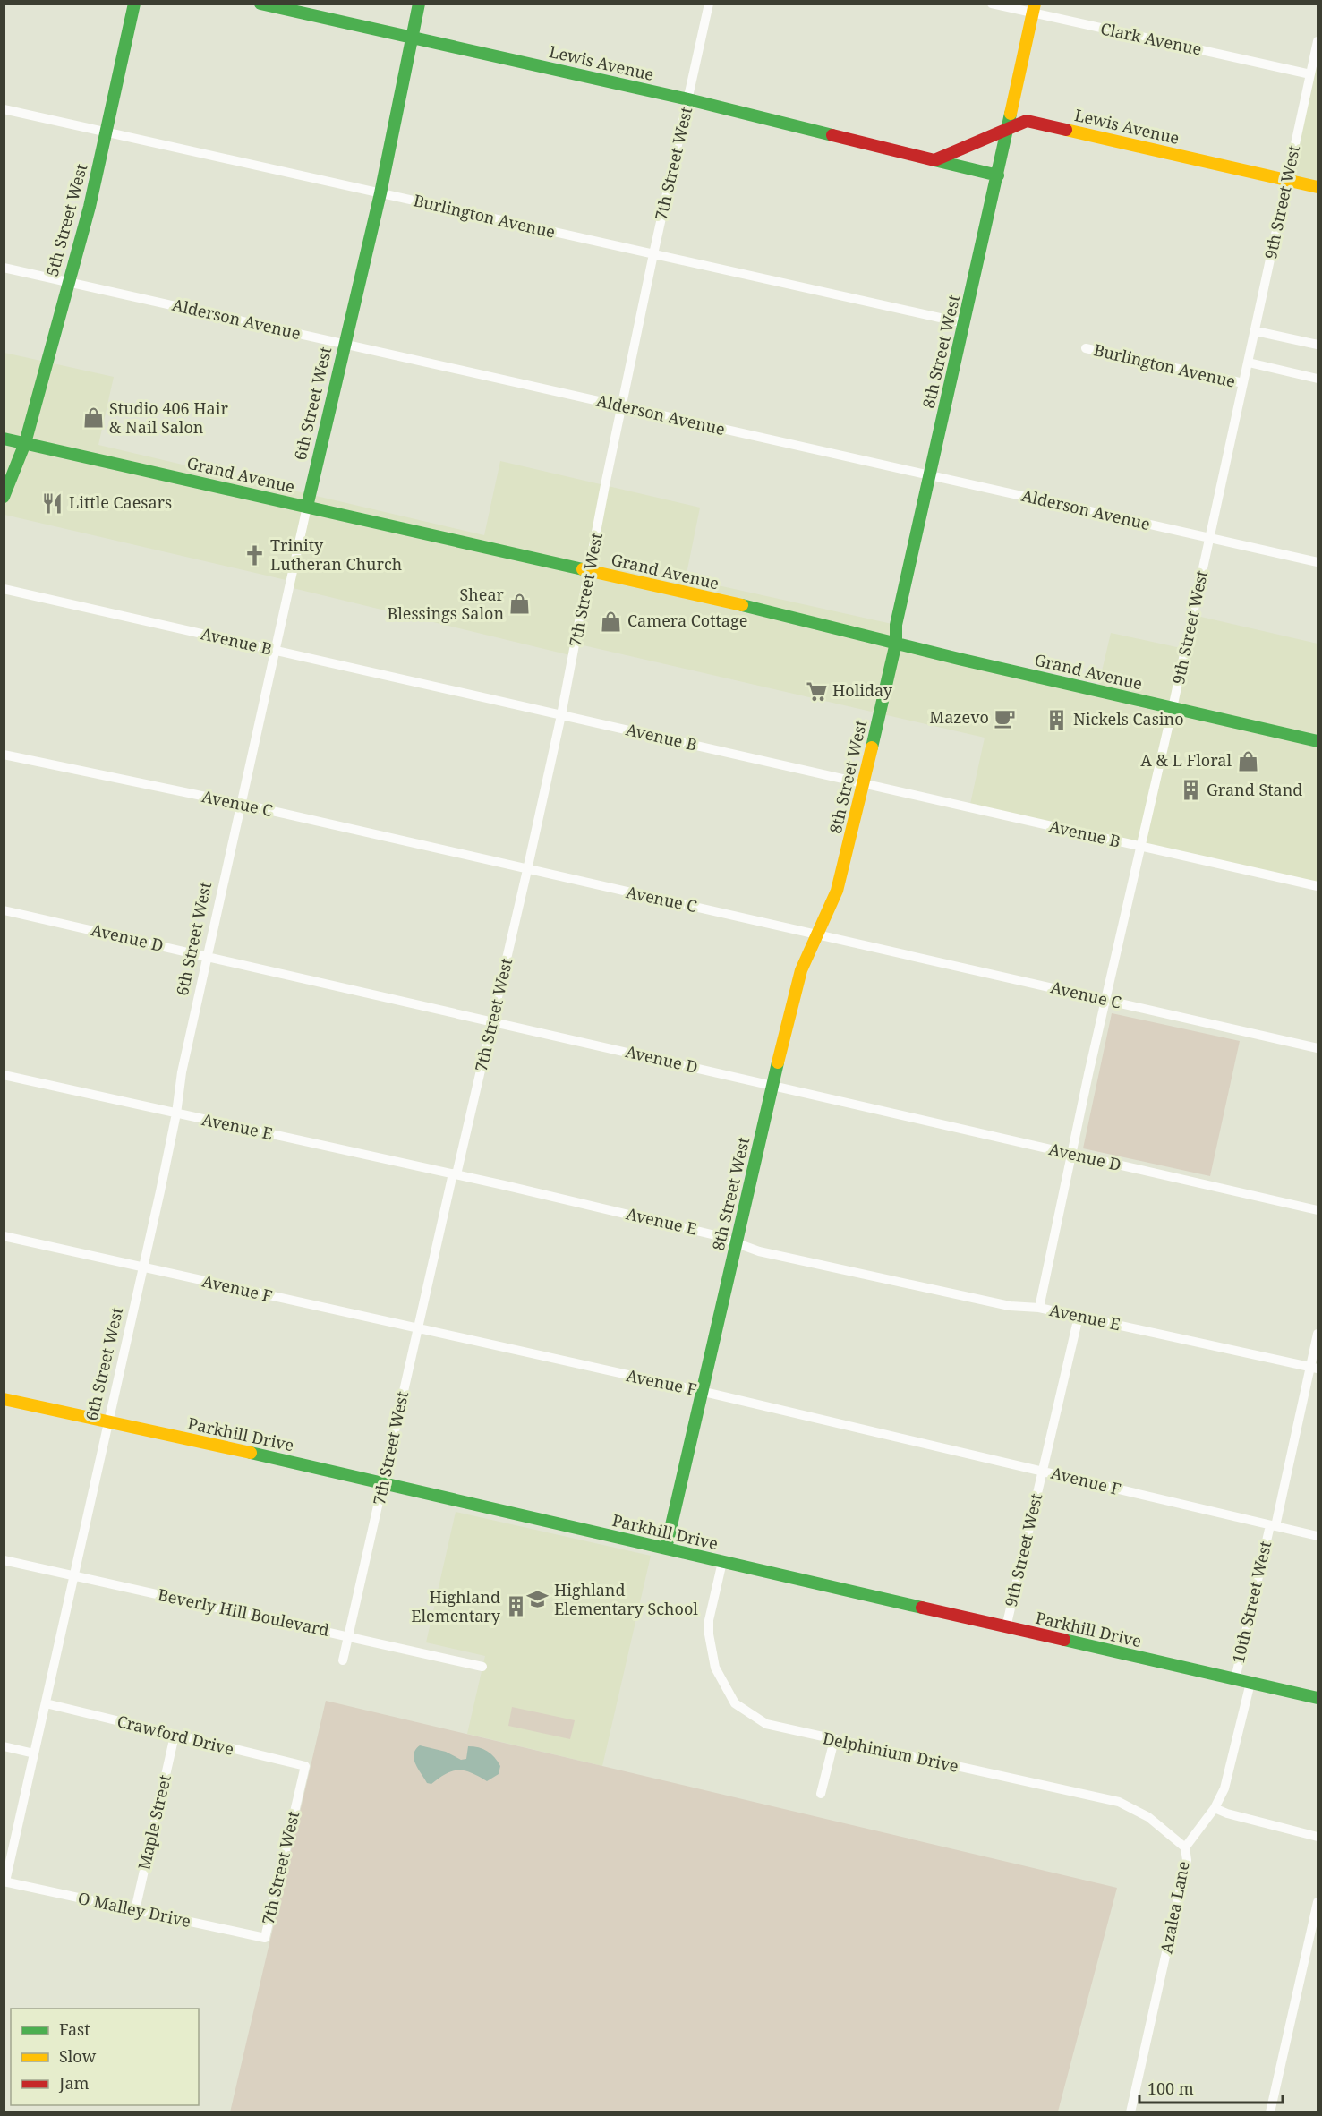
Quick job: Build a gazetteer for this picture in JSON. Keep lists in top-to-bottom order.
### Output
{
  "streets": {
    "street": [
      "Clark Avenue",
      "Lewis Avenue",
      "7th Street West",
      "9th Street West",
      "Burlington Avenue",
      "5th Street West",
      "Alderson Avenue",
      "8th Street West",
      "6th Street West",
      "Grand Avenue",
      "Avenue B",
      "Avenue C",
      "Avenue D",
      "Avenue E",
      "Avenue F",
      "Parkhill Drive",
      "10th Street West",
      "Beverly Hill Boulevard",
      "Crawford Drive",
      "Delphinium Drive",
      "Maple Street",
      "Azalea Lane",
      "O Malley Drive"
    ]
  },
  "crossings": [
    ["Clark Avenue", "9th Street West"],
    ["Clark Avenue", "8th Street West"],
    ["Lewis Avenue", "7th Street West"],
    ["Lewis Avenue", "9th Street West"],
    ["Lewis Avenue", "8th Street West"],
    ["Lewis Avenue", "6th Street West"],
    ["7th Street West", "Burlington Avenue"],
    ["7th Street West", "Alderson Avenue"],
    ["7th Street West", "Grand Avenue"],
    ["7th Street West", "Avenue B"],
    ["7th Street West", "Avenue C"],
    ["7th Street West", "Avenue D"],
    ["7th Street West", "Avenue E"],
    ["7th Street West", "Avenue F"],
    ["7th Street West", "Parkhill Drive"],
    ["7th Street West", "Beverly Hill Boulevard"],
    ["7th Street West", "Crawford Drive"],
    ["7th Street West", "O Malley Drive"],
    ["9th Street West", "Burlington Avenue"],
    ["9th Street West", "Alderson Avenue"],
    ["9th Street West", "Grand Avenue"],
    ["9th Street West", "Avenue B"],
    ["9th Street West", "Avenue C"],
    ["9th Street West", "Avenue D"],
    ["9th Street West", "Avenue E"],
    ["9th Street West", "Avenue F"],
    ["9th Street West", "Parkhill Drive"],
    ["Burlington Avenue", "5th Street West"],
    ["Burlington Avenue", "8th Street West"],
    ["Burlington Avenue", "6th Street West"],
    ["5th Street West", "Alderson Avenue"],
    ["5th Street West", "Grand Avenue"],
    ["Alderson Avenue", "8th Street West"],
    ["Alderson Avenue", "6th Street West"],
    ["8th Street West", "Grand Avenue"],
    ["8th Street West", "Avenue B"],
    ["8th Street West", "Avenue C"],
    ["8th Street West", "Avenue D"],
    ["8th Street West", "Avenue E"],
    ["8th Street West", "Avenue F"],
    ["8th Street West", "Parkhill Drive"],
    ["6th Street West", "Grand Avenue"],
    ["6th Street West", "Avenue B"],
    ["6th Street West", "Avenue C"],
    ["6th Street West", "Avenue D"],
    ["6th Street West", "Avenue E"],
    ["6th Street West", "Avenue F"],
    ["6th Street West", "Parkhill Drive"],
    ["6th Street West", "Beverly Hill Boulevard"],
    ["6th Street West", "Crawford Drive"],
    ["6th Street West", "O Malley Drive"],
    ["Avenue E", "10th Street West"],
    ["Avenue F", "10th Street West"],
    ["Parkhill Drive", "10th Street West"],
    ["Parkhill Drive", "Delphinium Drive"],
    ["Parkhill Drive", "Azalea Lane"],
    ["Crawford Drive", "Maple Street"],
    ["Delphinium Drive", "Azalea Lane"],
    ["Maple Street", "O Malley Drive"]
  ],
  "places": {
    "shop": [
      "Studio 406 Hair & Nail Salon",
      "Shear Blessings Salon",
      "Camera Cottage",
      "A & L Floral"
    ],
    "restaurant": ["Little Caesars"],
    "church": ["Trinity Lutheran Church"],
    "supermarket": ["Holiday"],
    "cafe": ["Mazevo"],
    "building": ["Nickels Casino", "Grand Stand", "Highland Elementary"],
    "school or university": ["Highland Elementary School"]
  },
  "legend": ["Fast", "Slow", "Jam"],
  "scale_bar": "100 m"
}
